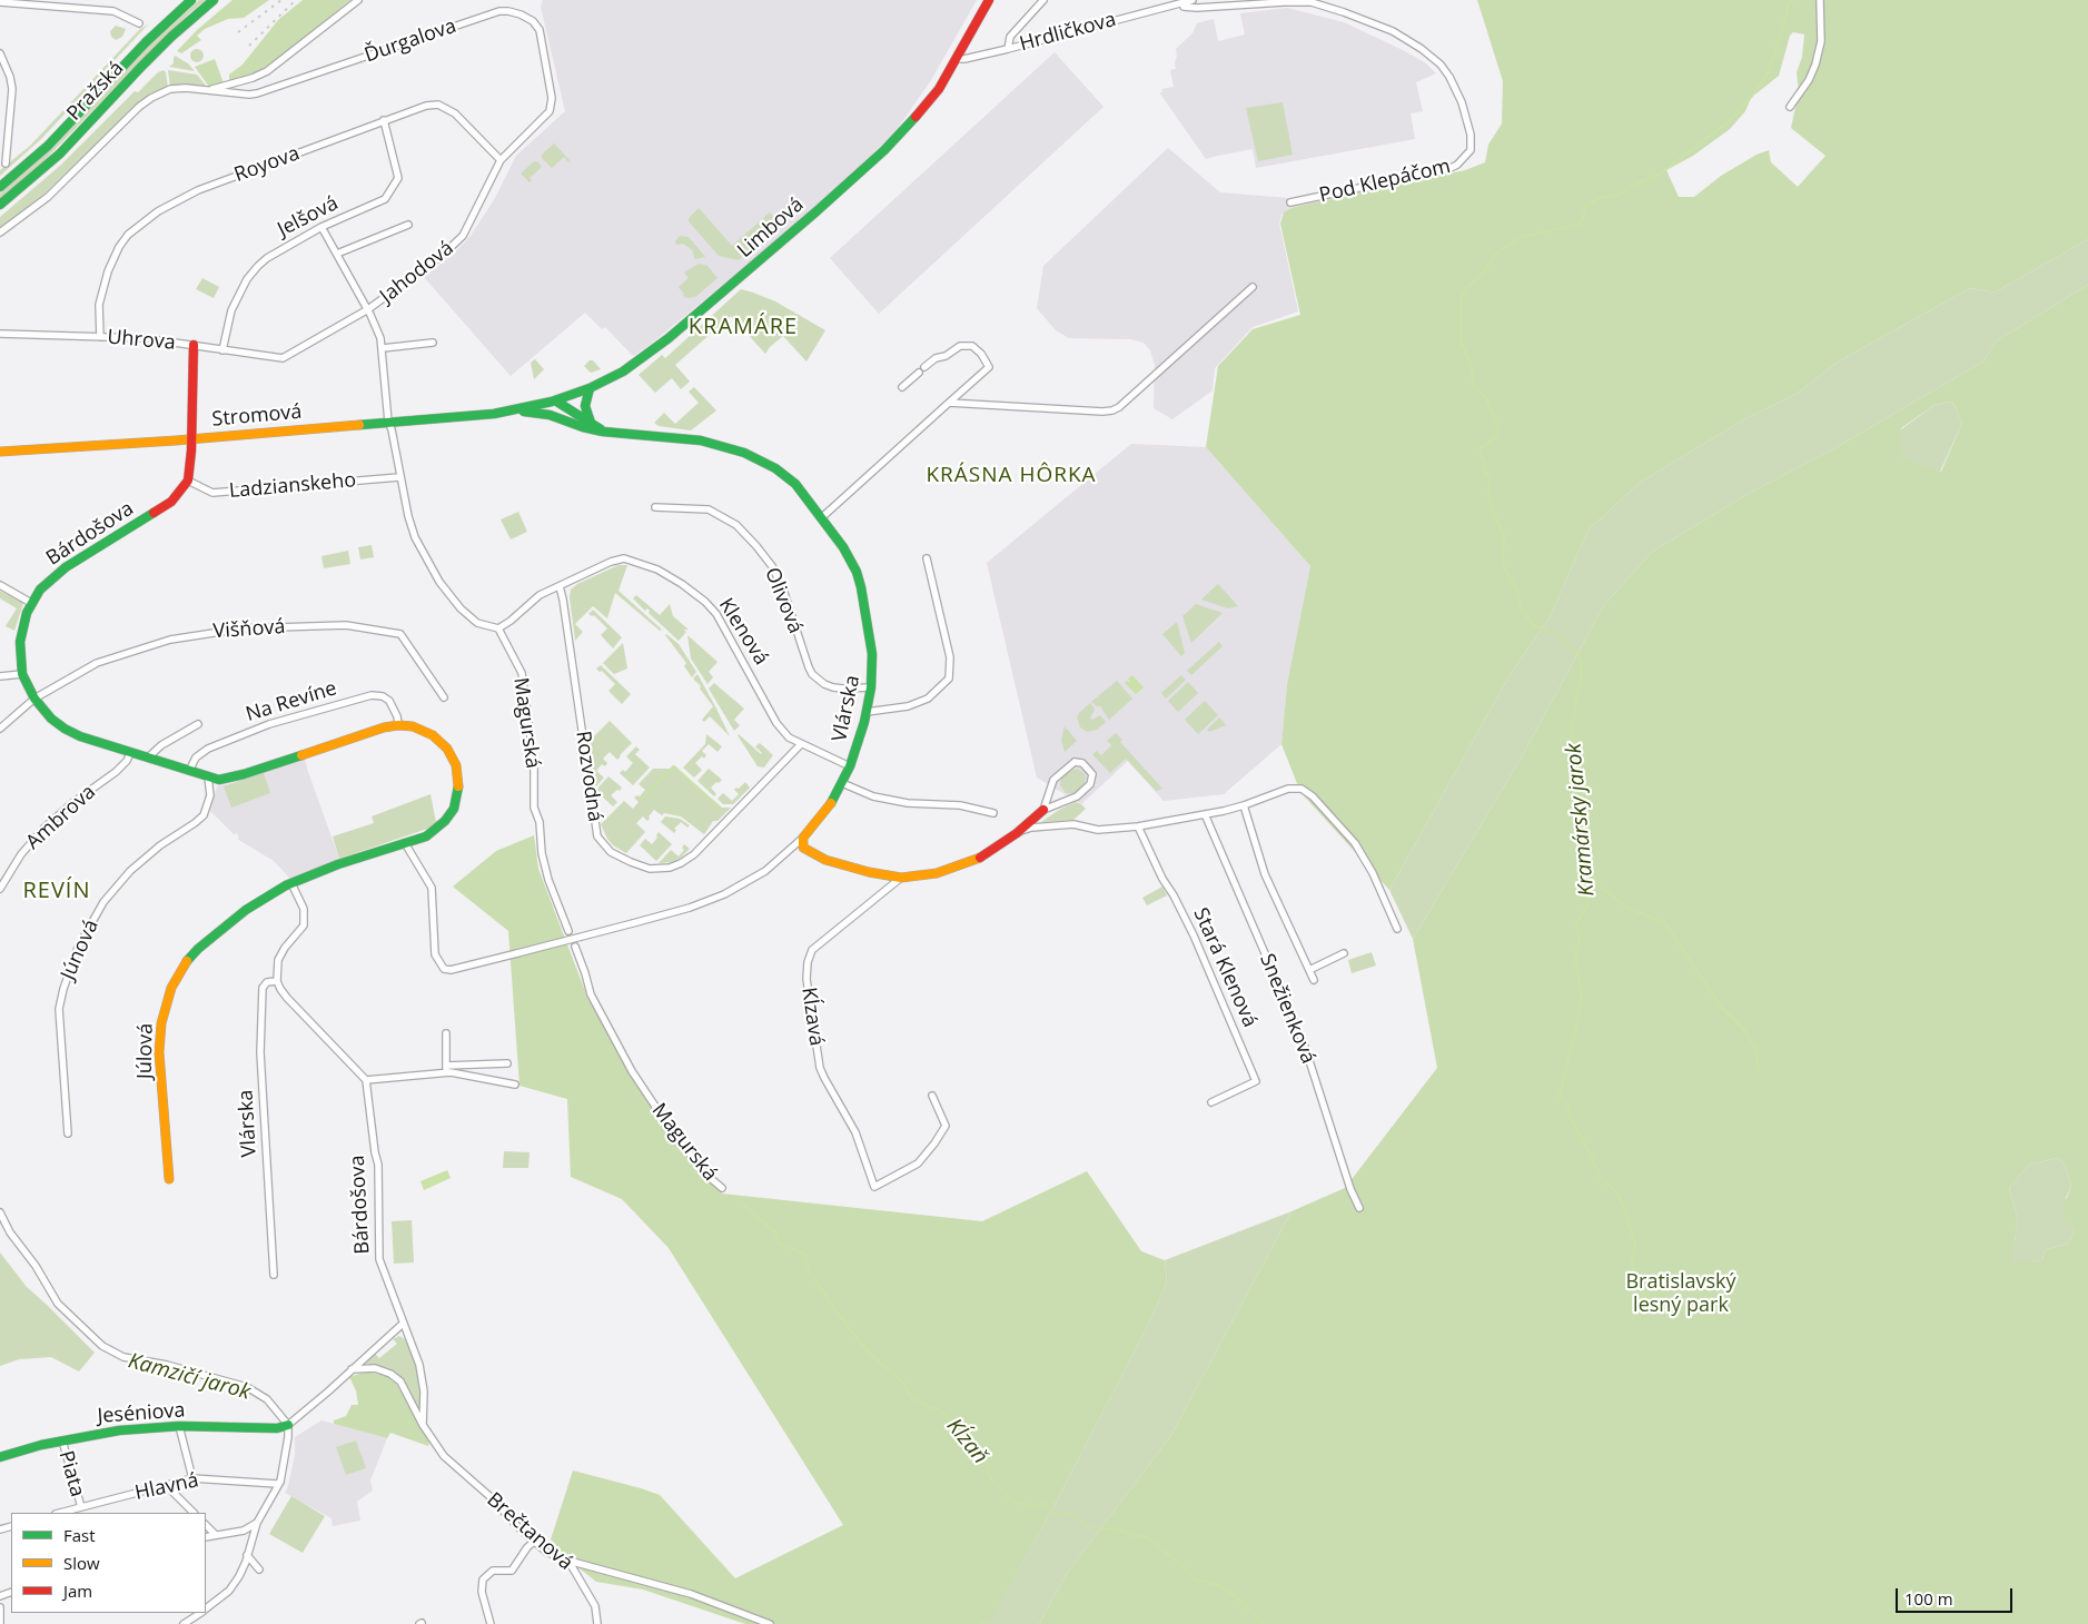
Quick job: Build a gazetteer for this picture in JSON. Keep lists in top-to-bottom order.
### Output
{
  "streets": {
    "street": [
      "Hrdličkova",
      "Ďurgalova",
      "Pražská",
      "Royova",
      "Pod Klepáčom",
      "Jelšová",
      "Limbová",
      "Jahodová",
      "Uhrova",
      "Stromová",
      "Ladzianskeho",
      "Bárdošova",
      "Olivová",
      "Višňová",
      "Klenová",
      "Na Revíne",
      "Vlárska",
      "Magurská",
      "Rozvodná",
      "Ambrova",
      "Júnová",
      "Stará Klenová",
      "Snežienková",
      "Kĺzavá",
      "Júlová",
      "Jeséniova",
      "Piata",
      "Hlavná",
      "Brečtanová"
    ]
  },
  "crossings": [
    ["Hrdličkova", "Pod Klepáčom"],
    ["Hrdličkova", "Limbová"],
    ["Ďurgalova", "Pražská"],
    ["Ďurgalova", "Jahodová"],
    ["Royova", "Jelšová"],
    ["Royova", "Jahodová"],
    ["Royova", "Uhrova"],
    ["Jelšová", "Uhrova"],
    ["Limbová", "Stromová"],
    ["Limbová", "Vlárska"],
    ["Jahodová", "Uhrova"],
    ["Stromová", "Vlárska"],
    ["Ladzianskeho", "Bárdošova"],
    ["Bárdošova", "Višňová"],
    ["Bárdošova", "Na Revíne"],
    ["Bárdošova", "Ambrova"],
    ["Bárdošova", "Júnová"],
    ["Olivová", "Vlárska"],
    ["Klenová", "Vlárska"],
    ["Klenová", "Magurská"],
    ["Klenová", "Rozvodná"],
    ["Jeséniova", "Piata"],
    ["Piata", "Hlavná"]
  ],
  "districts": ["KRAMÁRE", "KRÁSNA HÔRKA", "REVÍN"],
  "water": ["Kramársky jarok", "Kamzičí jarok", "Kĺzaň"],
  "parks": ["Bratislavský lesný park"],
  "legend": ["Fast", "Slow", "Jam"],
  "scale_bar": "100 m"
}
